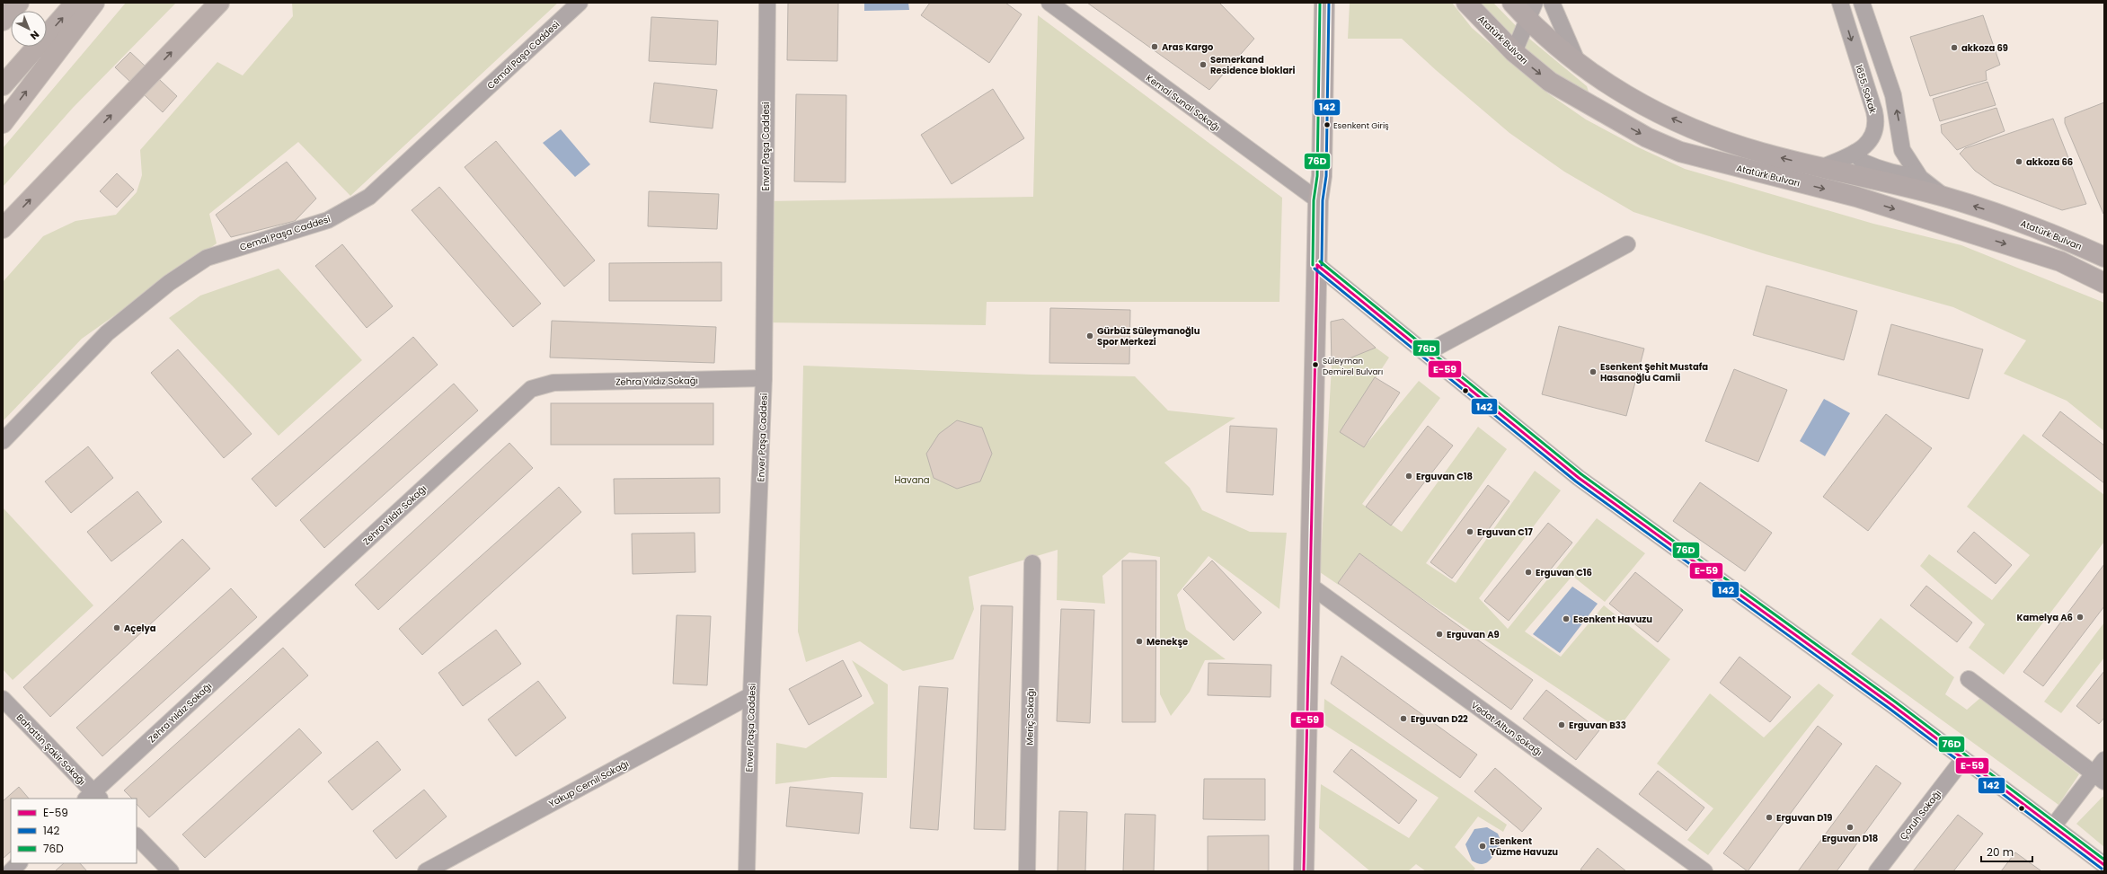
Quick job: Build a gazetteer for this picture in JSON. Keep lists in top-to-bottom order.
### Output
{
  "streets": {
    "main road": ["Atatürk Bulvarı"],
    "street": [
      "Cemal Paşa Caddesi",
      "1655. Sokak",
      "Kemal Sunal Sokağı",
      "Enver Paşa Caddesi",
      "Zehra Yıldız Sokağı",
      "Meriç Sokağı",
      "Vedat Altun Sokağı",
      "Bahattin Şakir Sokağı",
      "Yakup Cemil Sokağı",
      "Çoruh Sokağı"
    ]
  },
  "crossings": [
    ["Atatürk Bulvarı", "1655. Sokak"],
    ["Enver Paşa Caddesi", "Zehra Yıldız Sokağı"],
    ["Enver Paşa Caddesi", "Yakup Cemil Sokağı"],
    ["Zehra Yıldız Sokağı", "Bahattin Şakir Sokağı"]
  ],
  "parks": ["Havana"],
  "places": [
    "Aras Kargo",
    "akkoza 69",
    "Semerkand Residence bloklari",
    "Esenkent Giriş",
    "akkoza 66",
    "Gürbüz Süleymanoğlu Spor Merkezi",
    "Süleyman Demirel Bulvarı",
    "Esenkent Şehit Mustafa Hasanoğlu Camii",
    "Erguvan C18",
    "Erguvan C17",
    "Erguvan C16",
    "Kamelya A6",
    "Esenkent Havuzu",
    "Açelya",
    "Erguvan A9",
    "Menekşe",
    "Erguvan D22",
    "Erguvan B33",
    "Erguvan D19",
    "Erguvan D18",
    "Esenkent Yüzme Havuzu"
  ],
  "lines": ["transit line 142", "transit line 76D", "transit line E-59"],
  "legend": ["E-59", "142", "76D"],
  "scale_bar": "20 m",
  "north": "bottom right"
}
